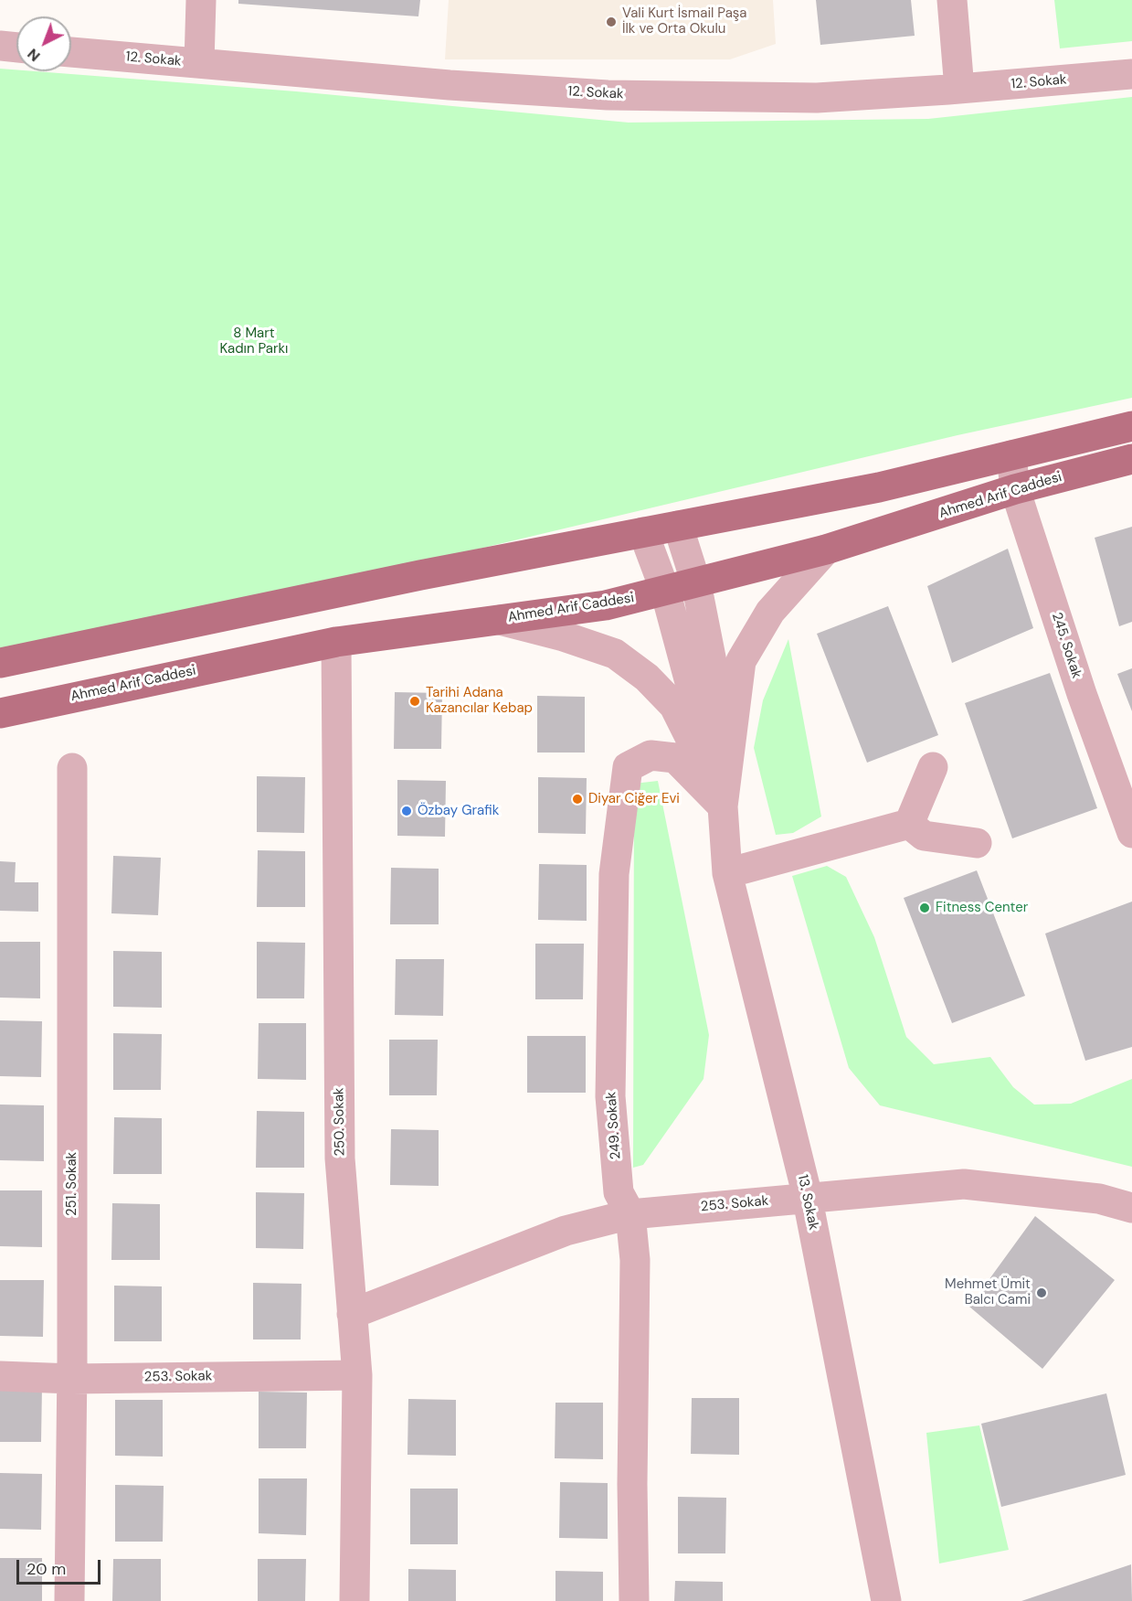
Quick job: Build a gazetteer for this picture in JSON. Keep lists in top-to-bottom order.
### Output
{
  "streets": {
    "main road": ["Ahmed Arif Caddesi"],
    "street": [
      "12. Sokak",
      "245. Sokak",
      "250. Sokak",
      "249. Sokak",
      "251. Sokak",
      "13. Sokak",
      "253. Sokak"
    ]
  },
  "crossings": [
    ["Ahmed Arif Caddesi", "245. Sokak"],
    ["Ahmed Arif Caddesi", "250. Sokak"],
    ["250. Sokak", "253. Sokak"],
    ["249. Sokak", "13. Sokak"],
    ["249. Sokak", "253. Sokak"],
    ["251. Sokak", "253. Sokak"],
    ["13. Sokak", "253. Sokak"]
  ],
  "parks": ["8 Mart Kadın Parkı"],
  "places": [
    "Vali Kurt İsmail Paşa İlk ve Orta Okulu",
    "Tarihi Adana Kazancılar Kebap",
    "Diyar Ciğer Evi",
    "Özbay Grafik",
    "Fitness Center",
    "Mehmet Ümit Balcı Cami"
  ],
  "scale_bar": "20 m",
  "north": "bottom left"
}
